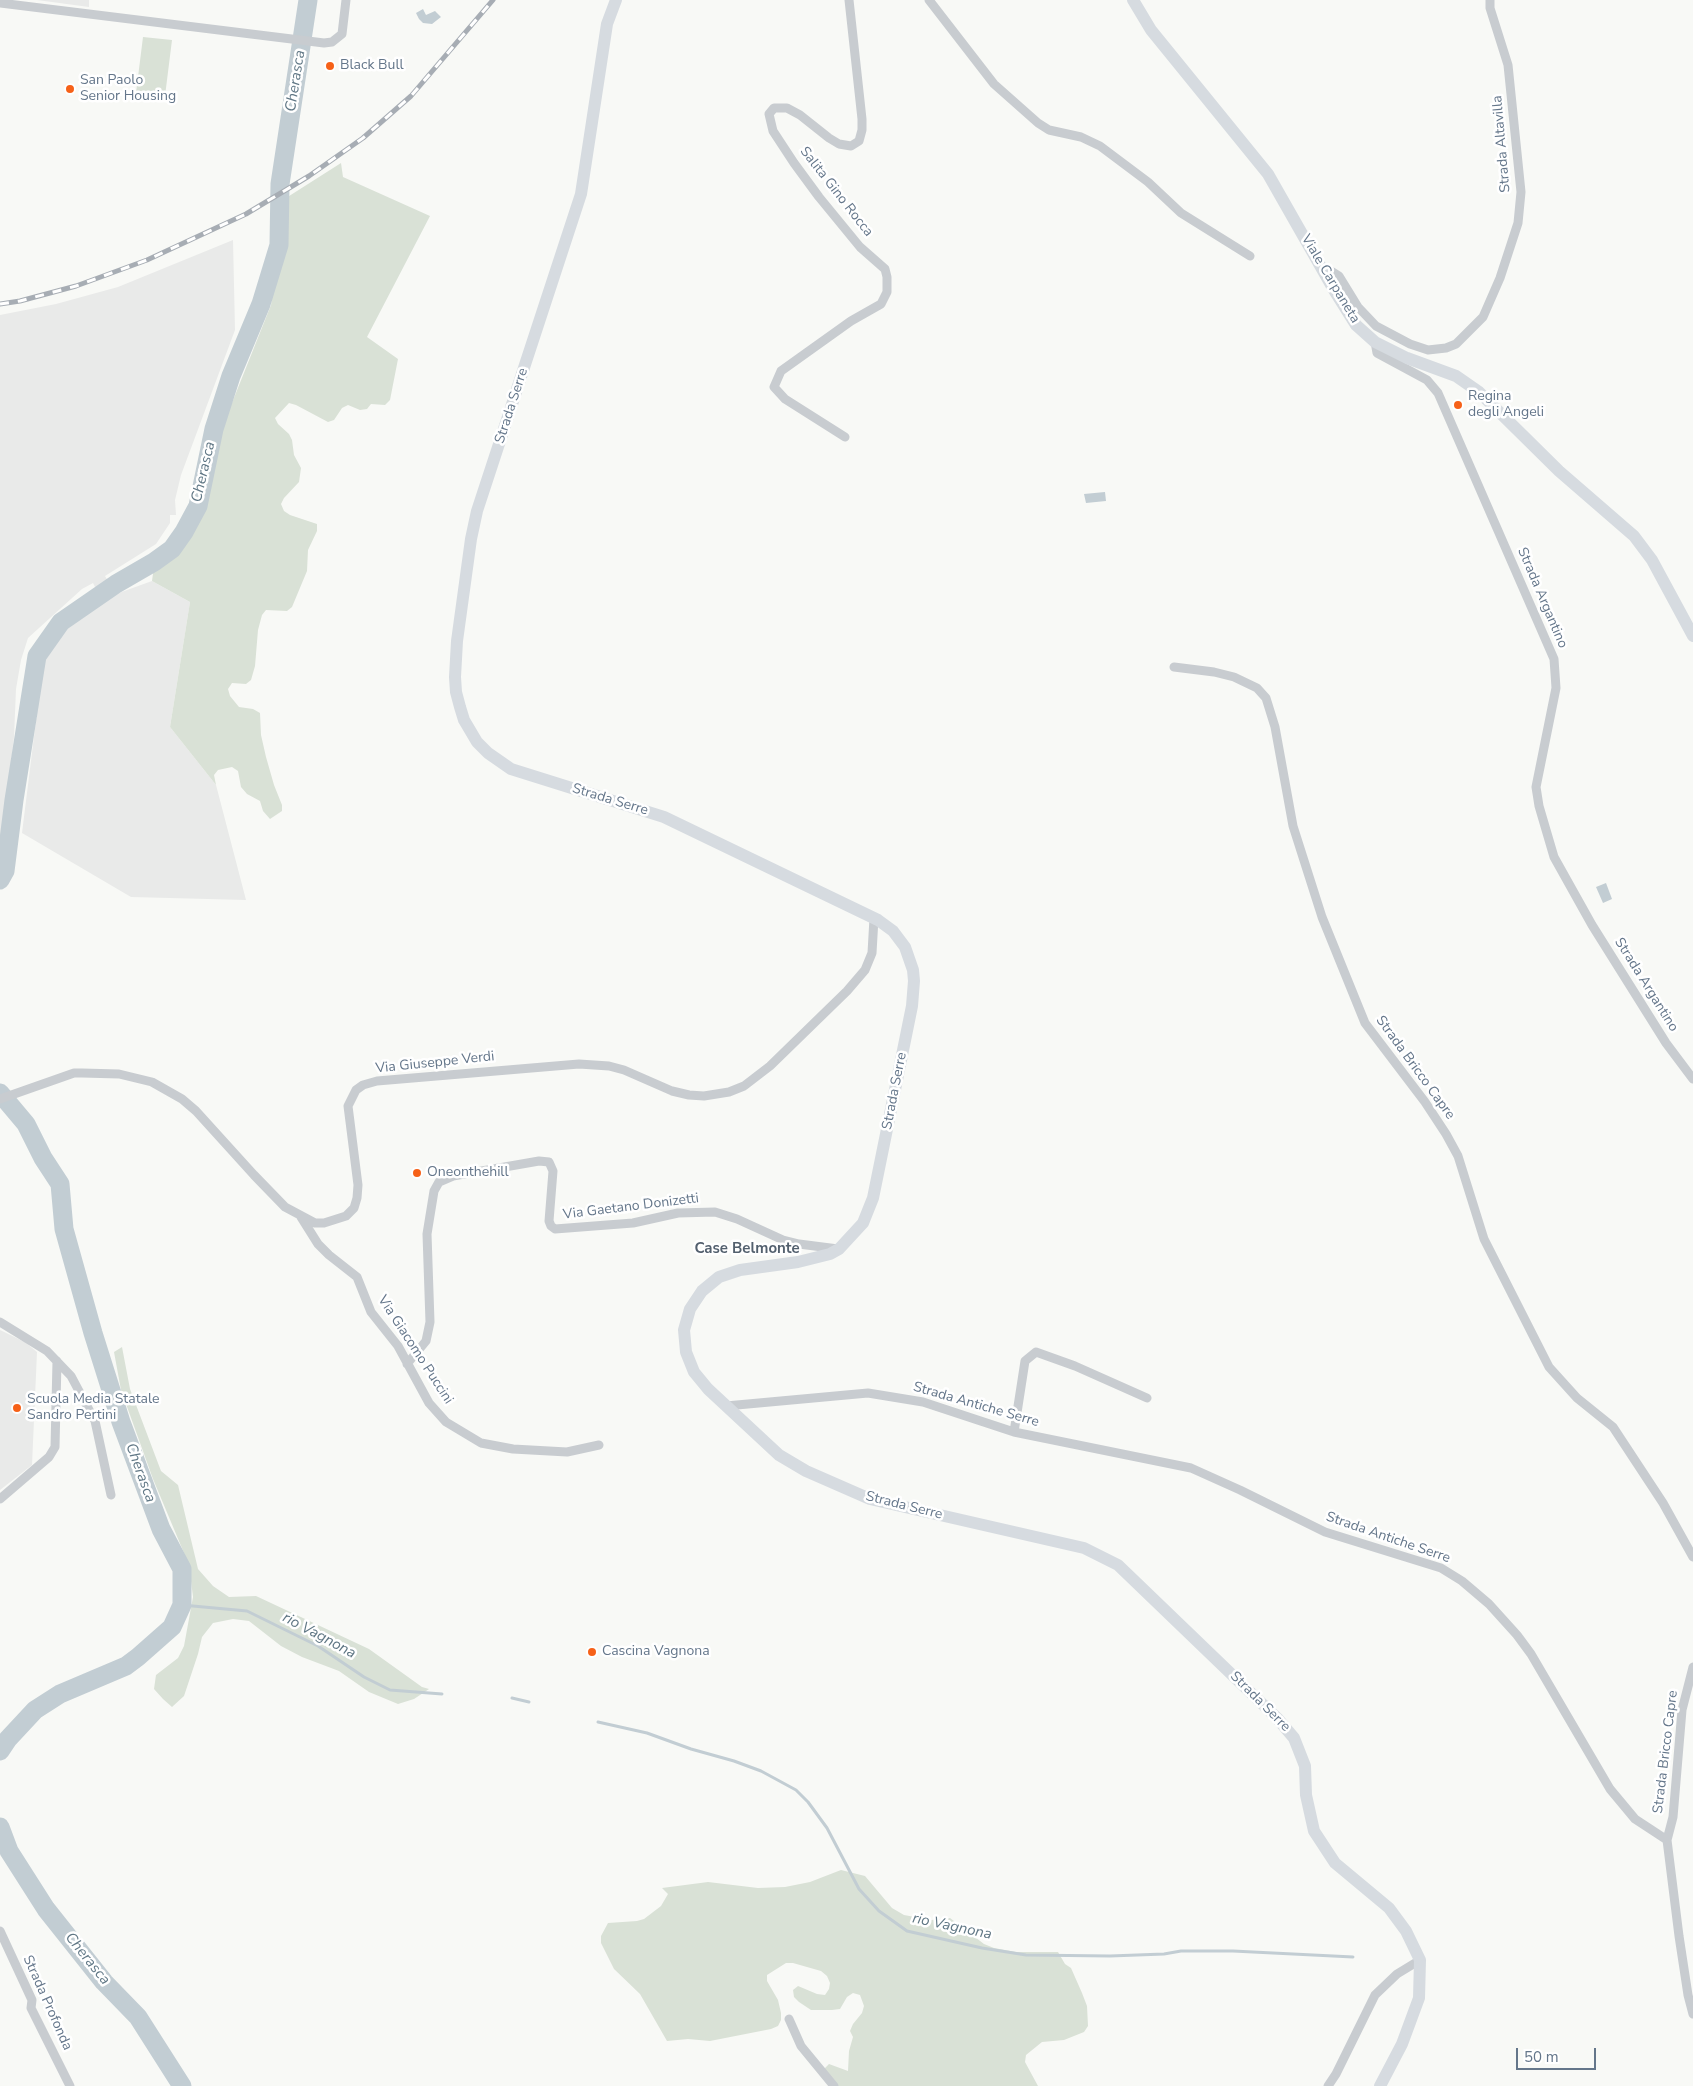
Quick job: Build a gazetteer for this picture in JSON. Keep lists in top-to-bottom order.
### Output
{
  "streets": {
    "main road": ["Viale Carpaneta", "Strada Serre"],
    "street": [
      "Strada Altavilla",
      "Salita Gino Rocca",
      "Strada Argantino",
      "Via Giuseppe Verdi",
      "Strada Bricco Capre",
      "Via Gaetano Donizetti",
      "Via Giacomo Puccini",
      "Strada Antiche Serre",
      "Strada Profonda"
    ]
  },
  "crossings": [
    ["Strada Altavilla", "Viale Carpaneta"],
    ["Viale Carpaneta", "Strada Argantino"],
    ["Strada Serre", "Via Giuseppe Verdi"],
    ["Strada Serre", "Via Gaetano Donizetti"],
    ["Strada Serre", "Strada Antiche Serre"],
    ["Via Giuseppe Verdi", "Via Giacomo Puccini"],
    ["Strada Bricco Capre", "Strada Antiche Serre"],
    ["Via Gaetano Donizetti", "Via Giacomo Puccini"]
  ],
  "districts": ["Case Belmonte"],
  "water": ["Cherasca", "rio Vagnona"],
  "places": [
    "Black Bull",
    "San Paolo Senior Housing",
    "Regina degli Angeli",
    "Oneonthehill",
    "Scuola Media Statale Sandro Pertini",
    "Cascina Vagnona"
  ],
  "scale_bar": "50 m"
}
